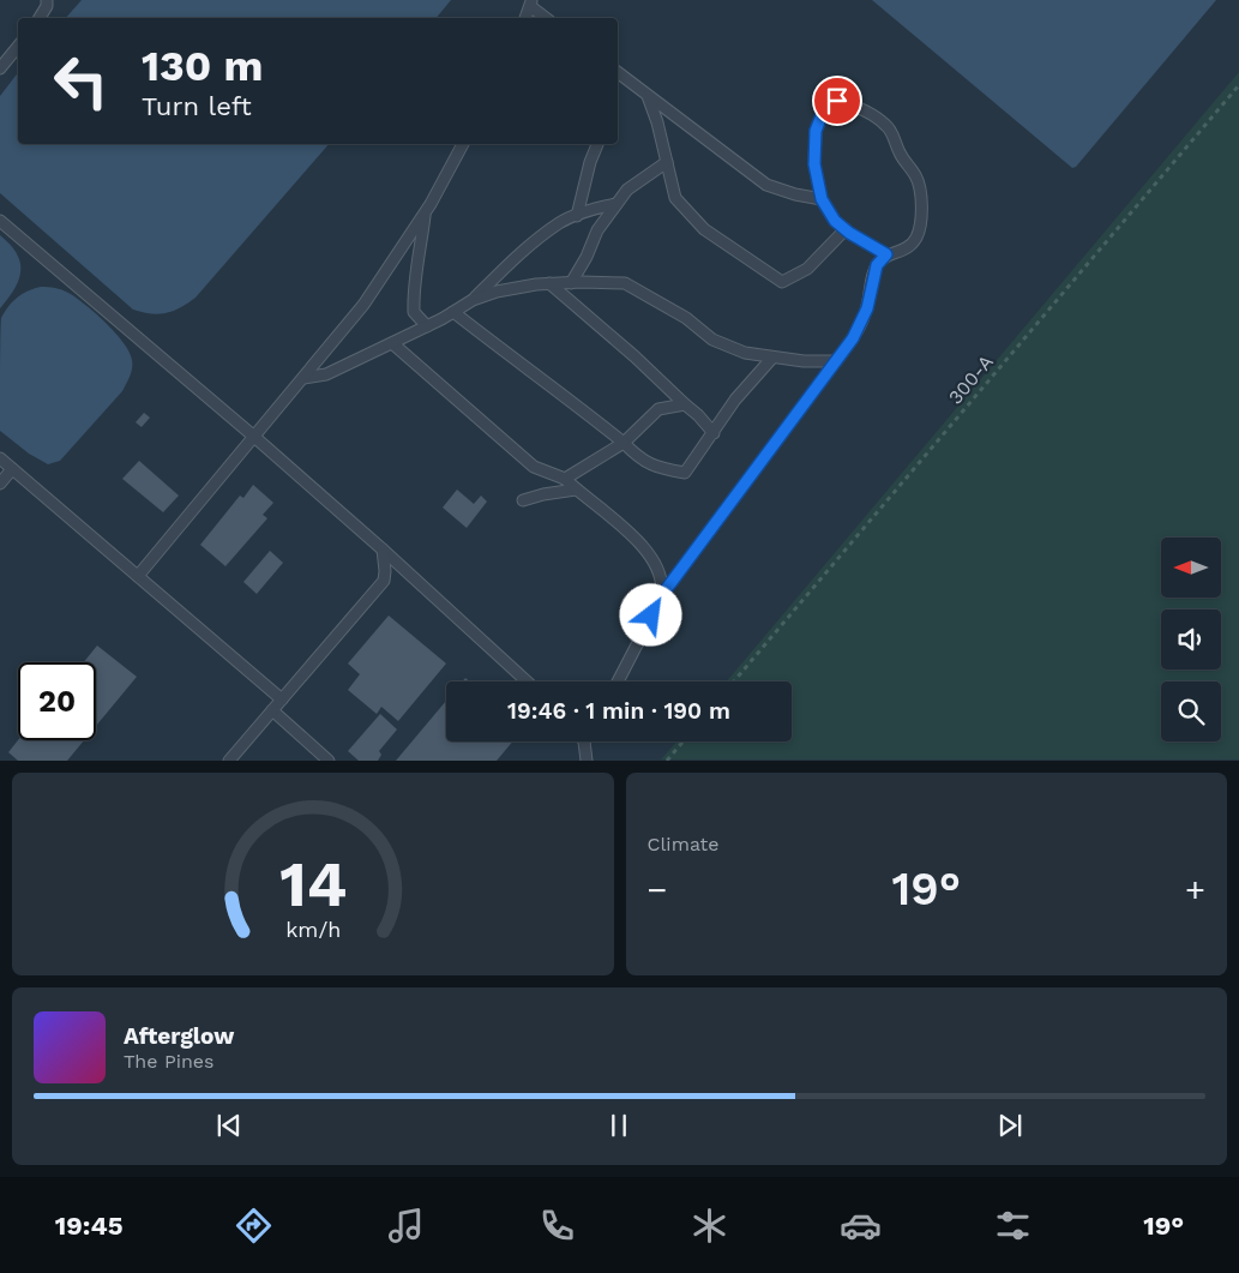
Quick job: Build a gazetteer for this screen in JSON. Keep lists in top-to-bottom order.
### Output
{
  "streets": {
    "path": ["300-A"]
  },
  "north": "left",
  "page": {
    "turn": ["130 m", "Turn left"],
    "limit": "20",
    "trip": "19:46 · 1 min · 190 m",
    "tile": "Climate",
    "heat": ["−", "19°", "+"],
    "song": ["Afterglow", "The Pines"],
    "tabs": ["19:45", "19°"],
    "gauge": ["14", "km/h"]
  }
}
